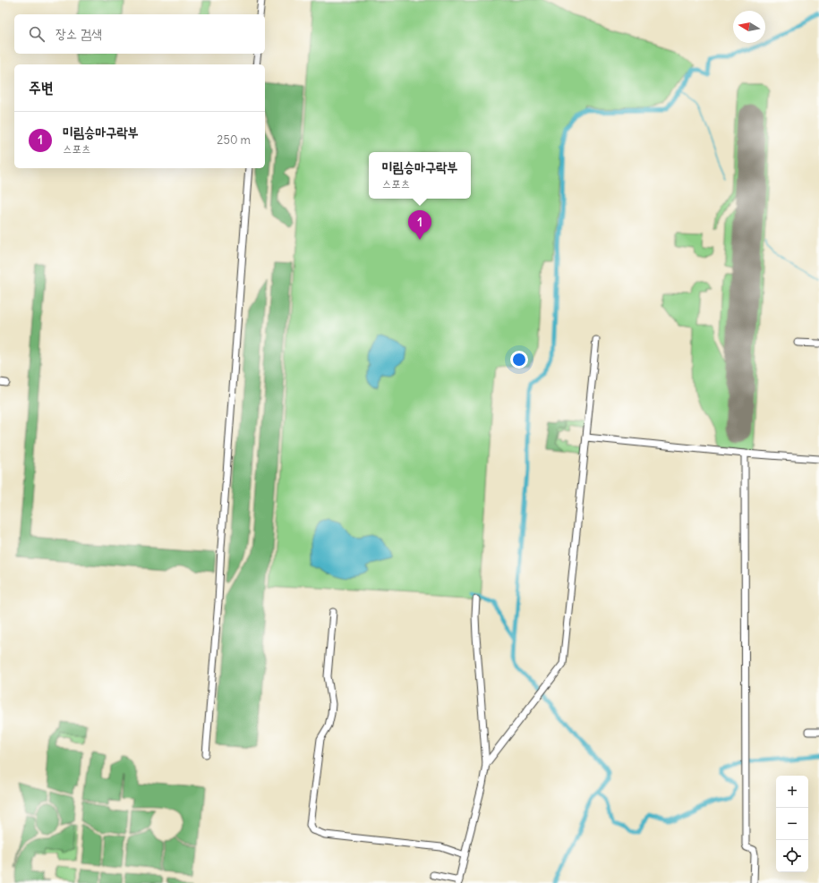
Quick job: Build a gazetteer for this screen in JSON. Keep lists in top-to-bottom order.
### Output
{
  "north": "left",
  "page": {
    "search": "장소 검색",
    "heading": "주변",
    "list": [
      {
        "mark": "1",
        "name": "미림승마구락부",
        "note": "스포츠",
        "value": "250 m"
      }
    ],
    "popup": ["미림승마구락부", "스포츠"],
    "pins": "1",
    "map_buttons": ["+", "−"]
  }
}
